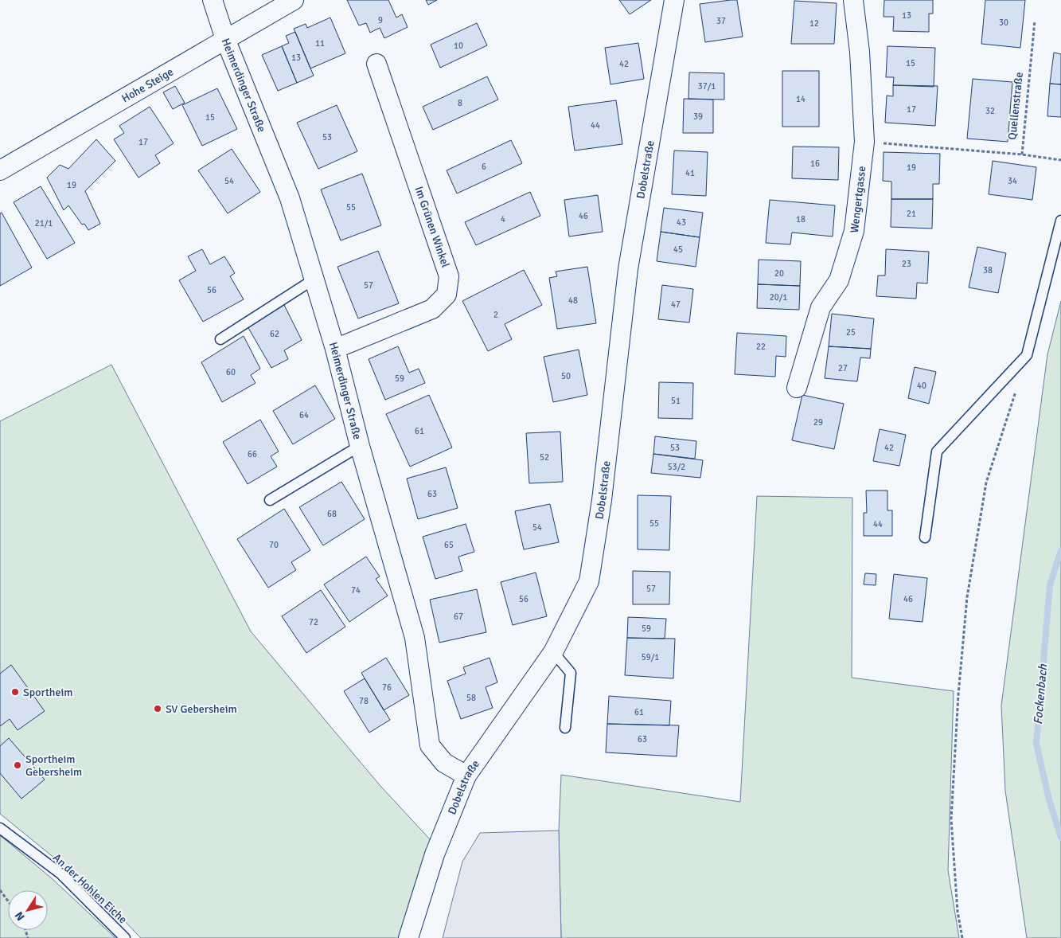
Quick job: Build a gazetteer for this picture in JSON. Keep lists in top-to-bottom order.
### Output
{
  "streets": {
    "street": [
      "Hohe Steige",
      "Heimerdinger Straße",
      "Dobelstraße",
      "Wengertgasse",
      "Im Grünen Winkel"
    ],
    "lane": ["An der Hohlen Eiche"],
    "path": ["Quellenstraße"]
  },
  "crossings": [
    ["Hohe Steige", "Heimerdinger Straße"],
    ["Heimerdinger Straße", "Dobelstraße"],
    ["Heimerdinger Straße", "Im Grünen Winkel"]
  ],
  "water": ["Fockenbach"],
  "places": ["Sportheim", "SV Gebersheim", "Sportheim Gebersheim"],
  "house_numbers": [
    "13",
    "9",
    "37",
    "30",
    "12",
    "11",
    "10",
    "13",
    "15",
    "42",
    "37/1",
    "14",
    "8",
    "17",
    "32",
    "39",
    "15",
    "44",
    "53",
    "17",
    "16",
    "6",
    "19",
    "41",
    "54",
    "34",
    "19",
    "55",
    "21",
    "46",
    "4",
    "18",
    "43",
    "21/1",
    "45",
    "23",
    "38",
    "20",
    "57",
    "56",
    "20/1",
    "48",
    "47",
    "2",
    "25",
    "62",
    "22",
    "27",
    "60",
    "50",
    "59",
    "40",
    "51",
    "64",
    "29",
    "61",
    "53",
    "42",
    "66",
    "52",
    "53/2",
    "63",
    "68",
    "55",
    "44",
    "54",
    "70",
    "65",
    "57",
    "74",
    "56",
    "46",
    "67",
    "72",
    "59",
    "59/1",
    "76",
    "58",
    "78",
    "61",
    "63"
  ],
  "north": "bottom left"
}
